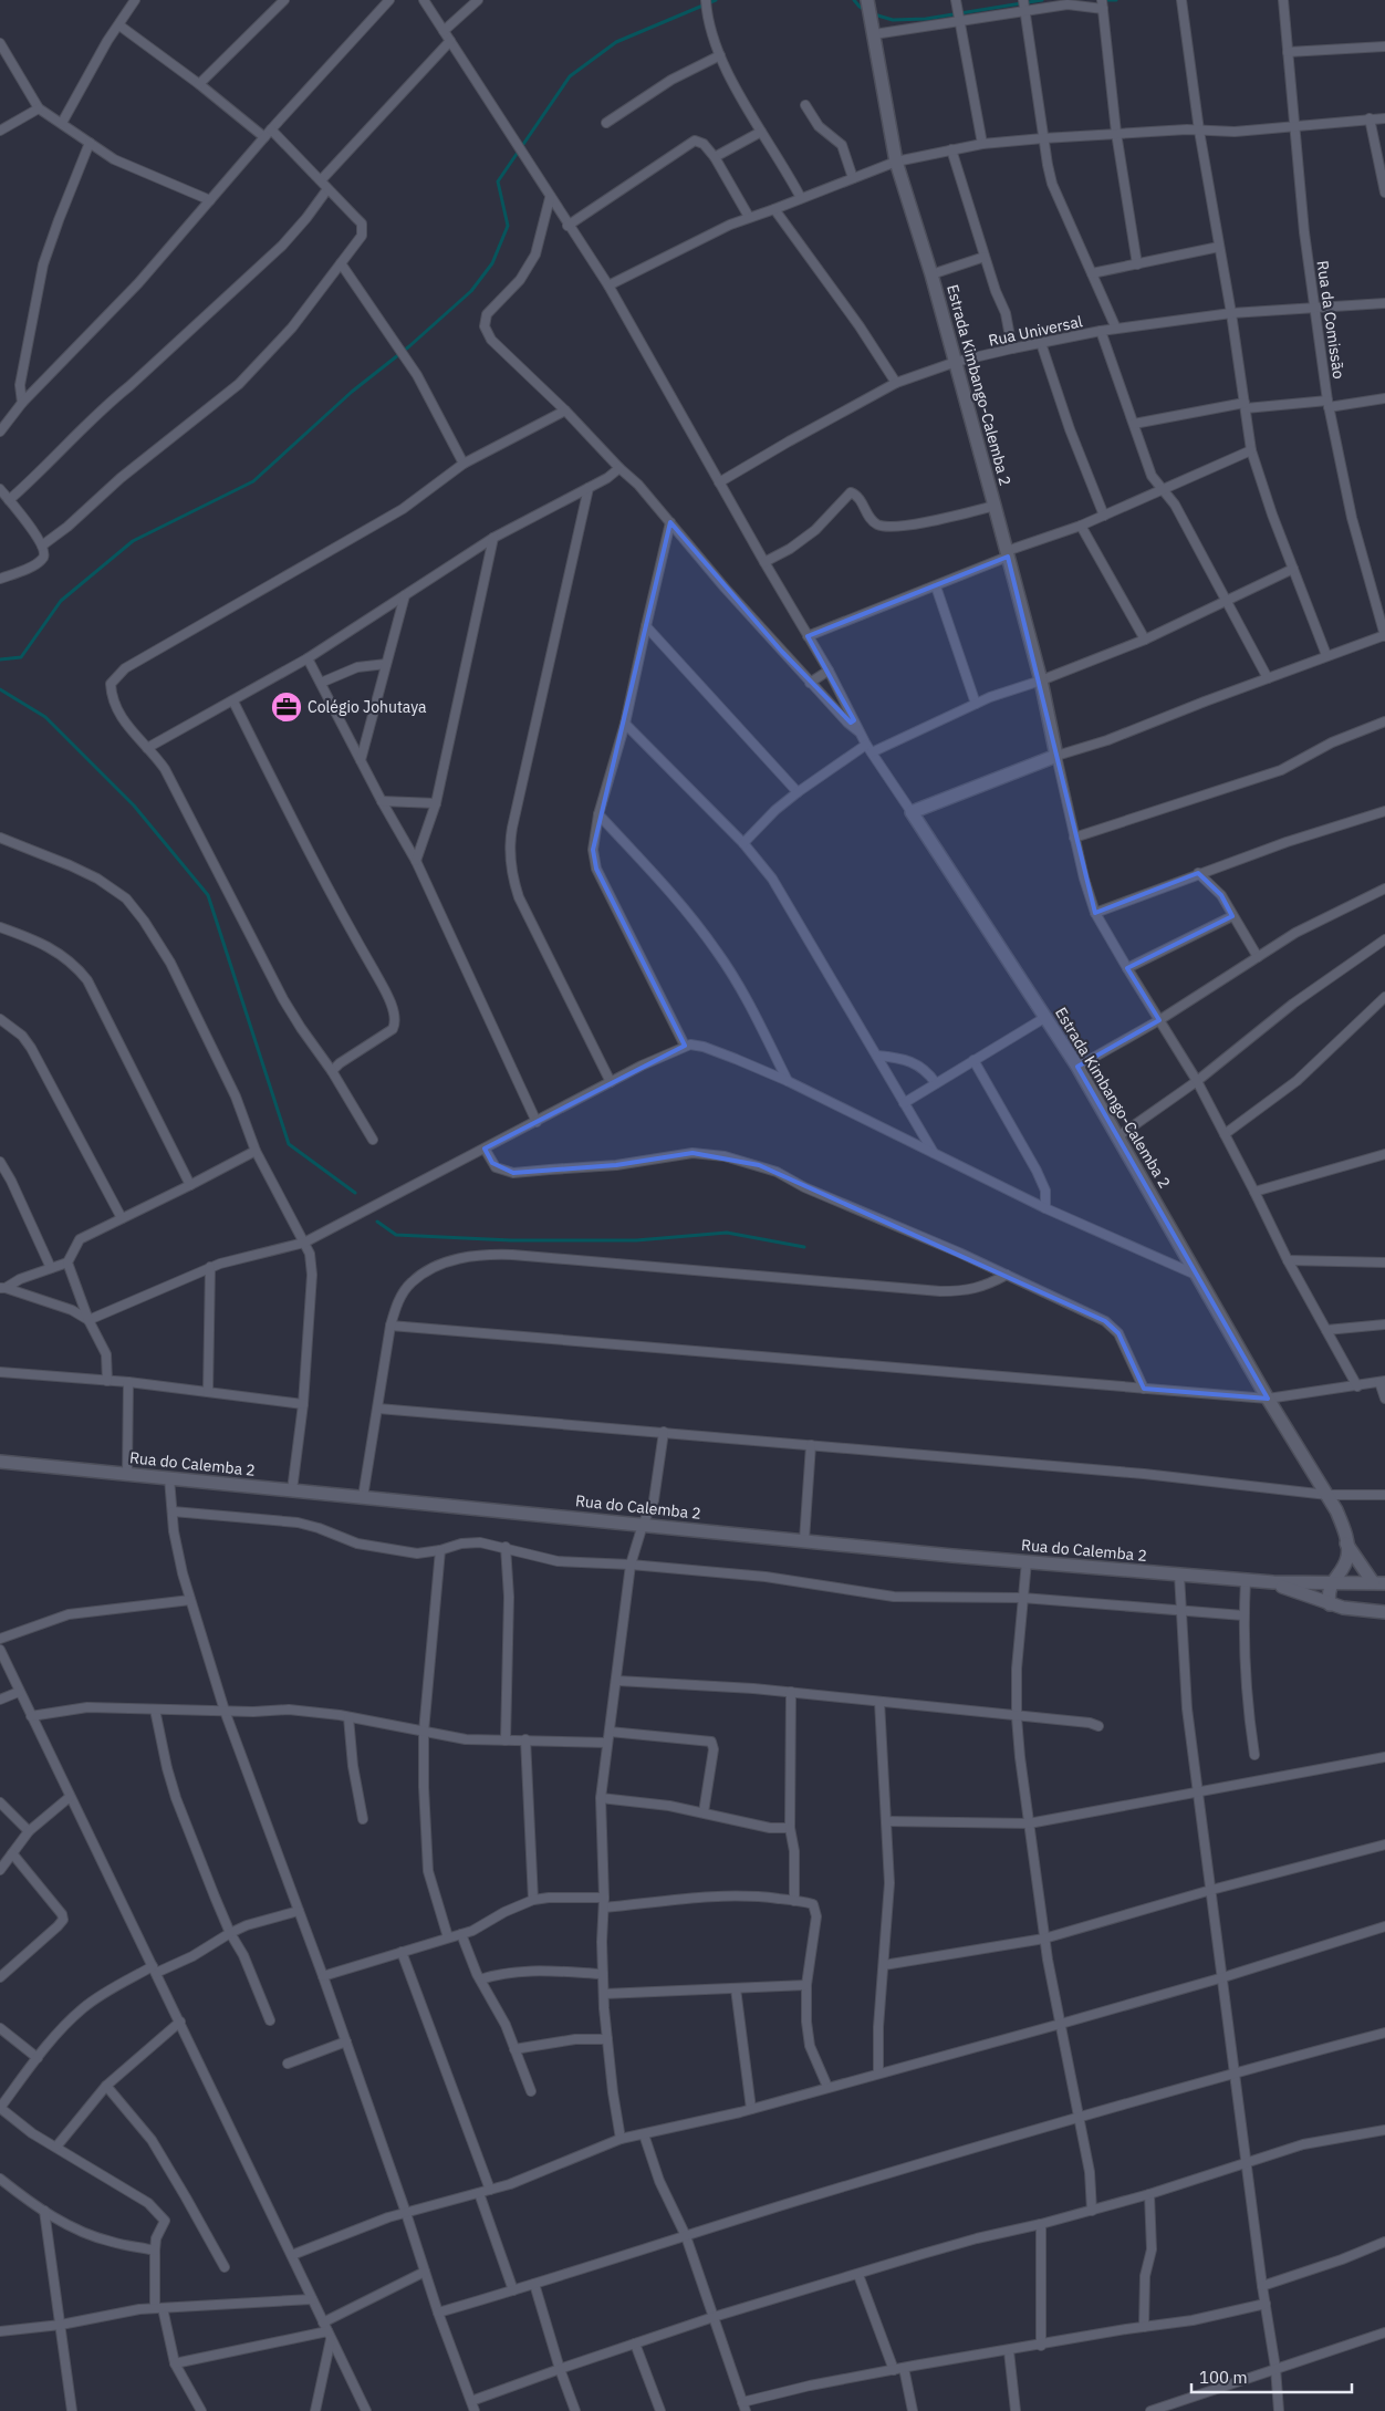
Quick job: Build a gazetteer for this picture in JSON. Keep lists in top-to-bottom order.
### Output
{
  "streets": {
    "main road": ["Estrada Kimbango-Calemba 2", "Rua do Calemba 2"],
    "street": ["Rua da Comissão", "Rua Universal"]
  },
  "crossings": [
    ["Rua da Comissão", "Rua Universal"],
    ["Rua Universal", "Estrada Kimbango-Calemba 2"]
  ],
  "places": {
    "office": ["Colégio Johutaya"]
  },
  "scale_bar": "100 m"
}
